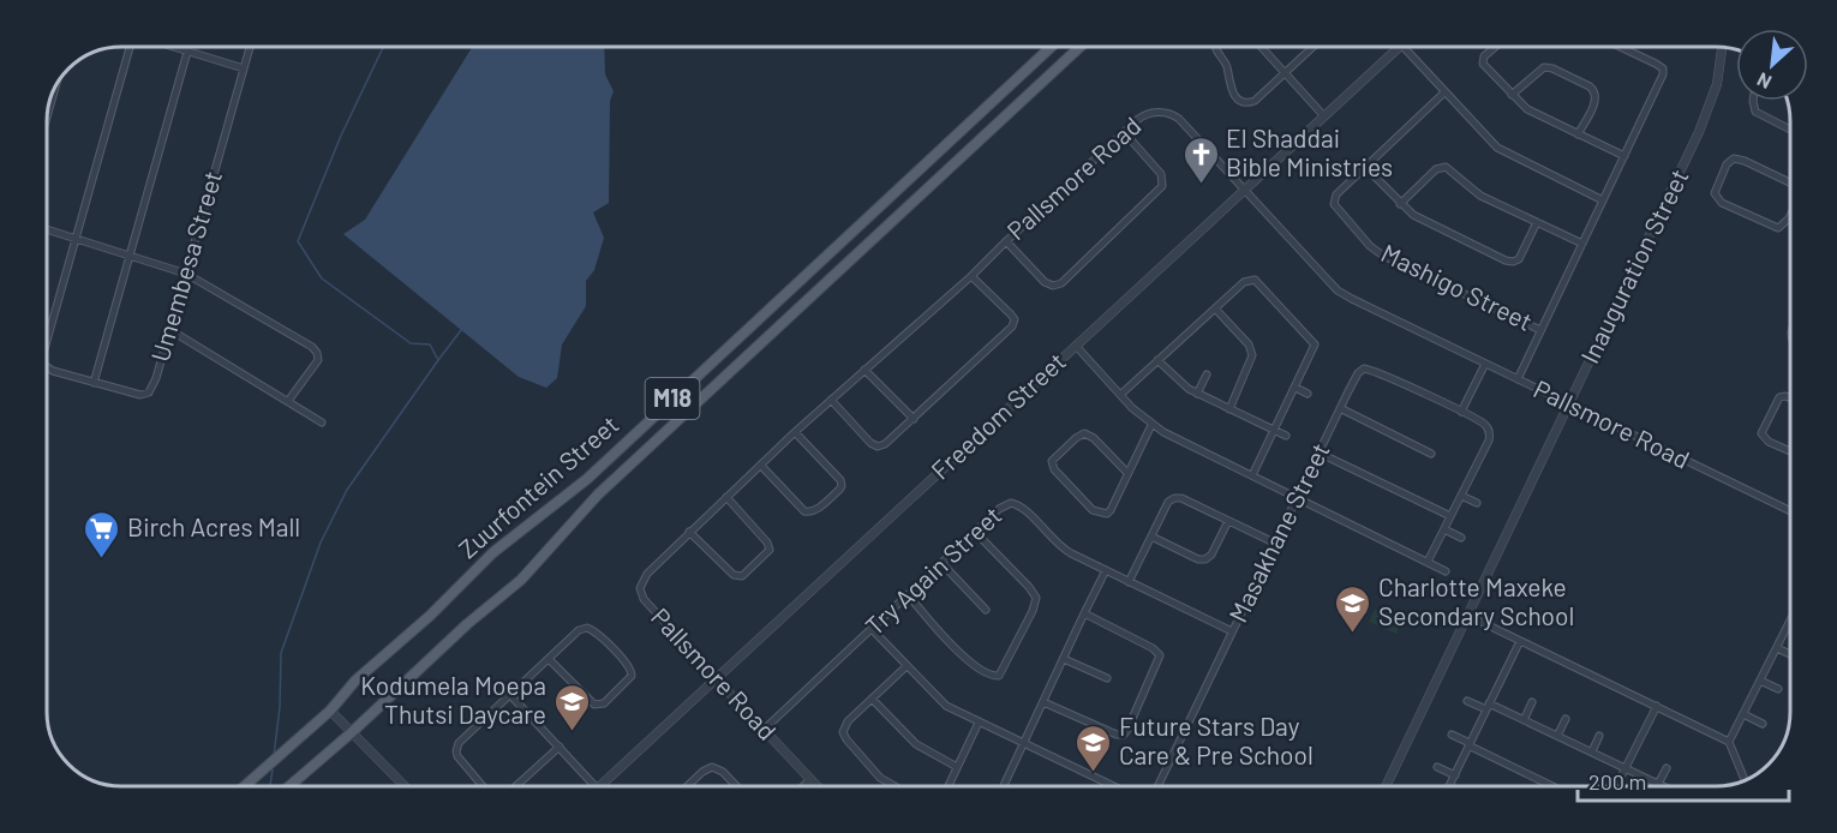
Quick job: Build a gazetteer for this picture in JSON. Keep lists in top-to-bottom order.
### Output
{
  "streets": {
    "main road": ["M18", "Zuurfontein Street"],
    "street": [
      "Pallsmore Road",
      "Umembesa Street",
      "Inauguration Street",
      "Mashigo Street",
      "Freedom Street",
      "Masakhane Street",
      "Try Again Street"
    ]
  },
  "crossings": [
    ["Pallsmore Road", "Inauguration Street"],
    ["Pallsmore Road", "Freedom Street"],
    ["Pallsmore Road", "Try Again Street"],
    ["Masakhane Street", "Try Again Street"]
  ],
  "places": {
    "church": ["El Shaddai Bible Ministries"],
    "supermarket": ["Birch Acres Mall"],
    "school or university": ["Charlotte Maxeke Secondary School", "Kodumela Moepa Thutsi Daycare", "Future Stars Day Care & Pre School"]
  },
  "scale_bar": "200 m",
  "north": "bottom left"
}
